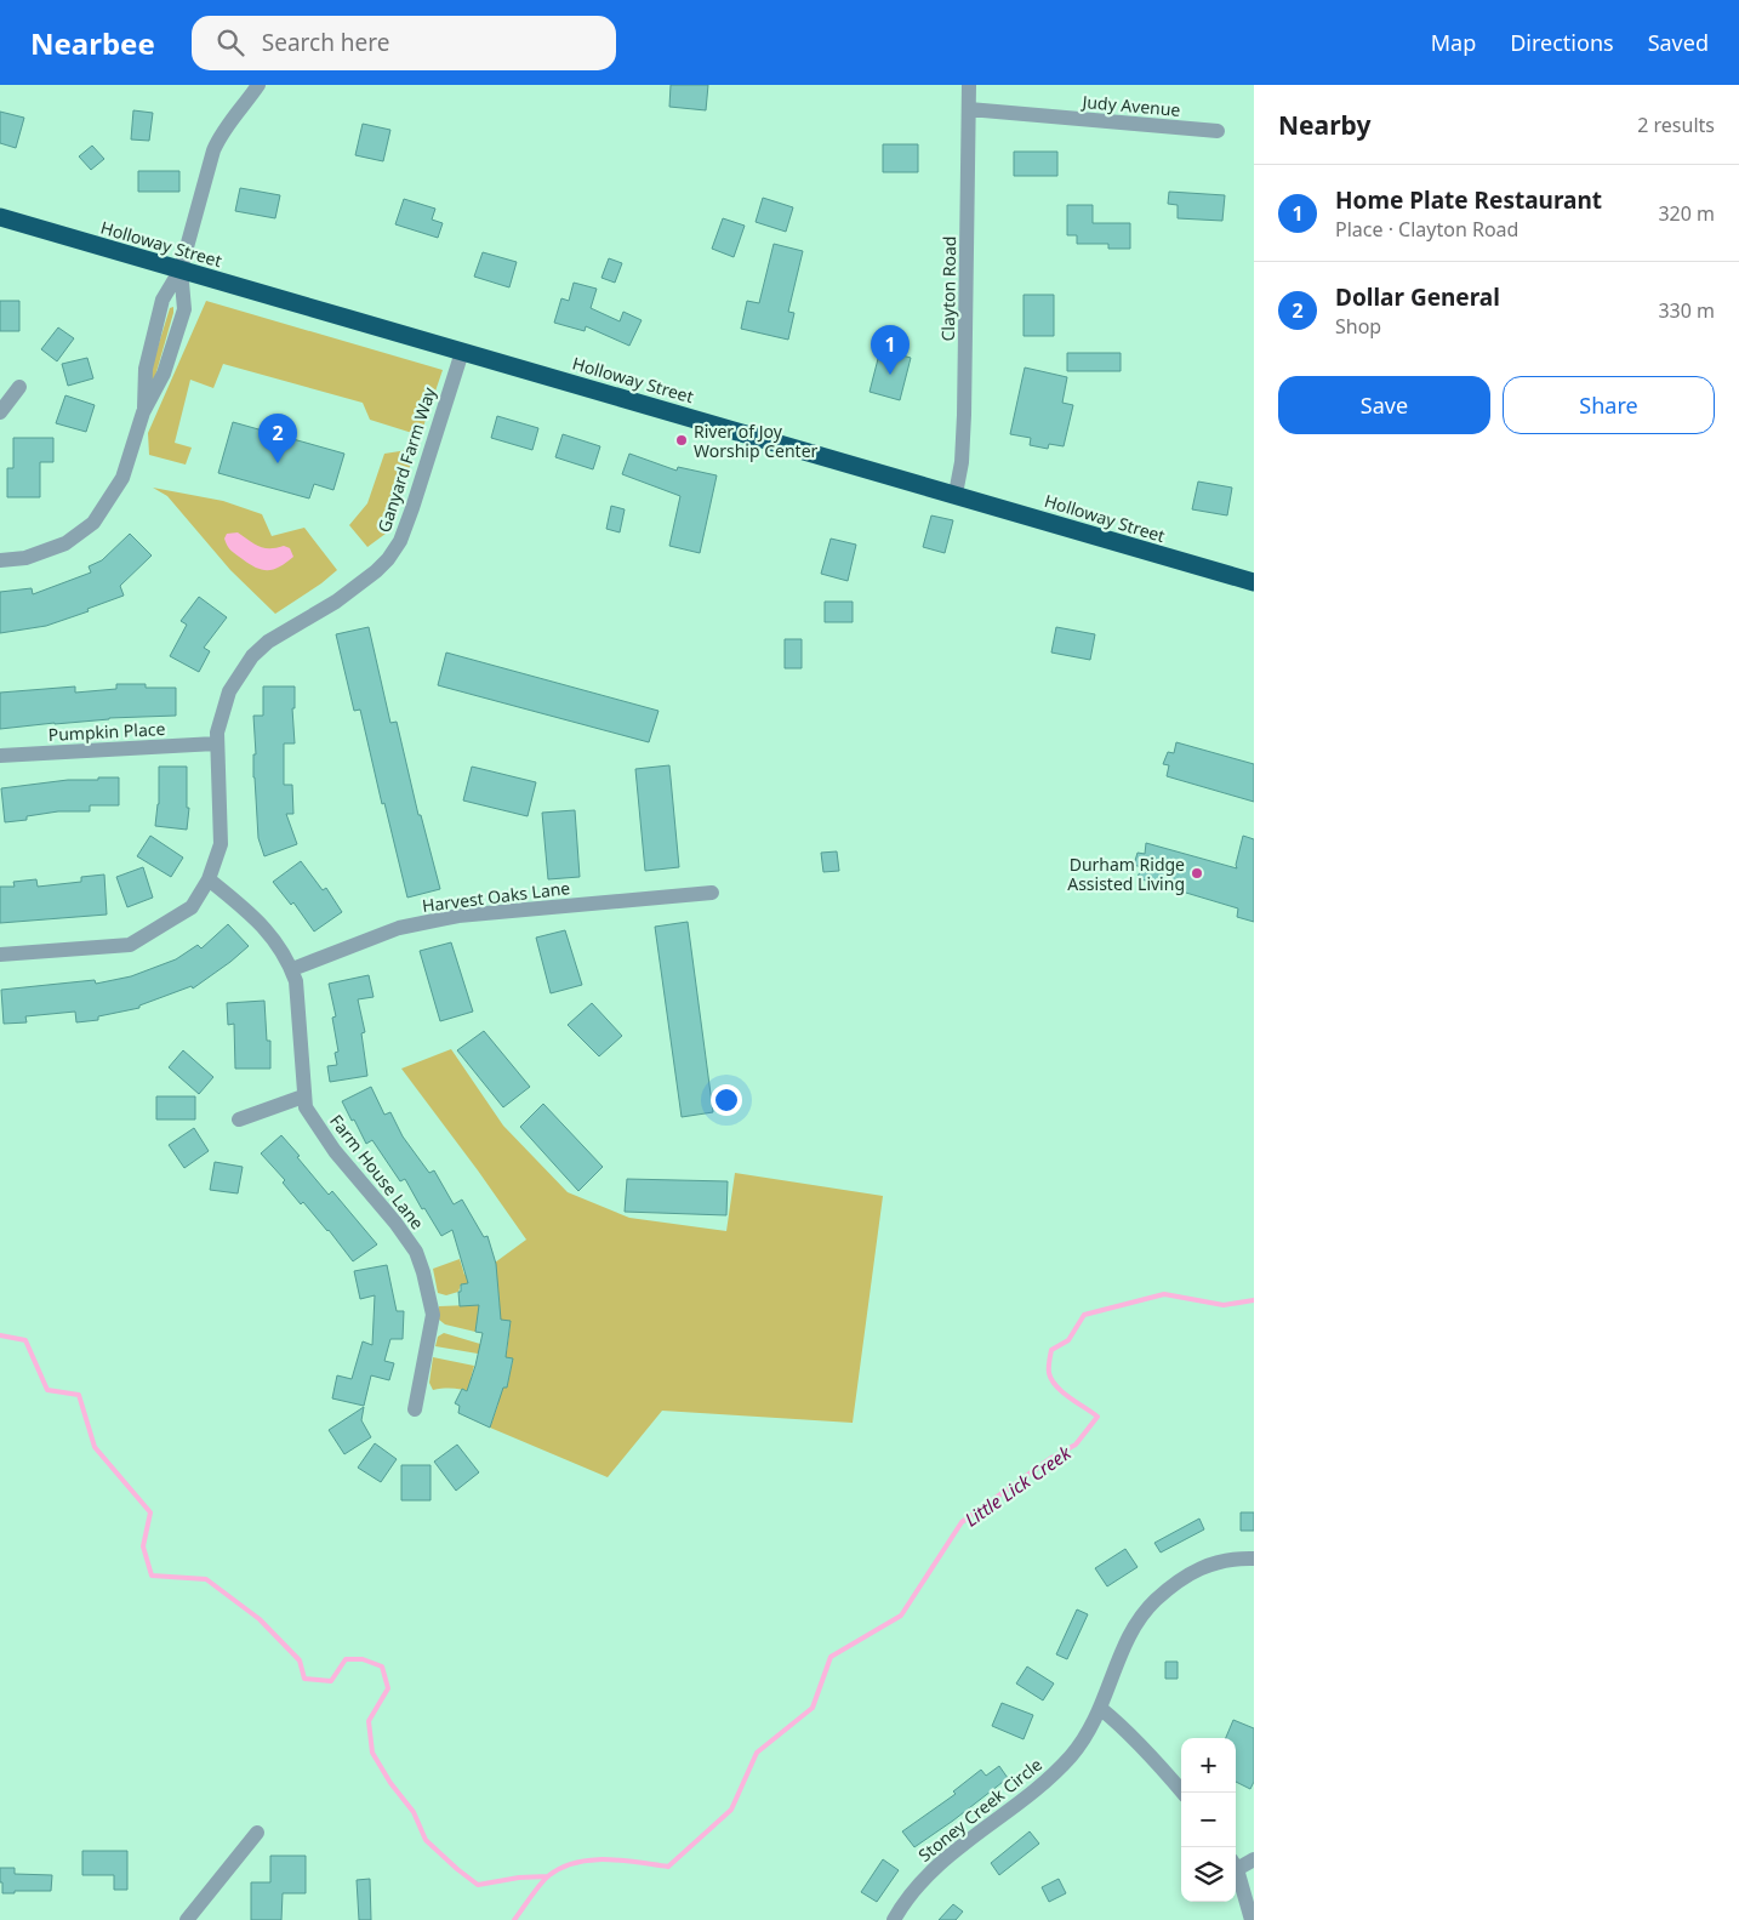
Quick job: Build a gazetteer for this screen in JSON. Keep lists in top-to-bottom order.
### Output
{
  "streets": {
    "highway": ["Holloway Street"],
    "street": [
      "Judy Avenue",
      "Clayton Road",
      "Ganyard Farm Way",
      "Pumpkin Place",
      "Harvest Oaks Lane",
      "Farm House Lane",
      "Stoney Creek Circle"
    ]
  },
  "crossings": [
    ["Judy Avenue", "Clayton Road"],
    ["Holloway Street", "Clayton Road"],
    ["Holloway Street", "Ganyard Farm Way"],
    ["Ganyard Farm Way", "Pumpkin Place"],
    ["Ganyard Farm Way", "Farm House Lane"],
    ["Harvest Oaks Lane", "Farm House Lane"]
  ],
  "water": ["Little Lick Creek"],
  "places": ["River of Joy Worship Center", "Durham Ridge Assisted Living"],
  "page": {
    "header": "Nearbee",
    "search": "Search here",
    "nav": ["Map", "Directions", "Saved"],
    "heading": ["Nearby", "2 results"],
    "list": [
      {
        "mark": "1",
        "name": "Home Plate Restaurant",
        "note": "Place · Clayton Road",
        "value": "320 m"
      },
      {
        "mark": "2",
        "name": "Dollar General",
        "note": "Shop",
        "value": "330 m"
      }
    ],
    "pins": ["1", "2"],
    "buttons": ["Save", "Share"],
    "map_buttons": ["+", "−"]
  }
}
